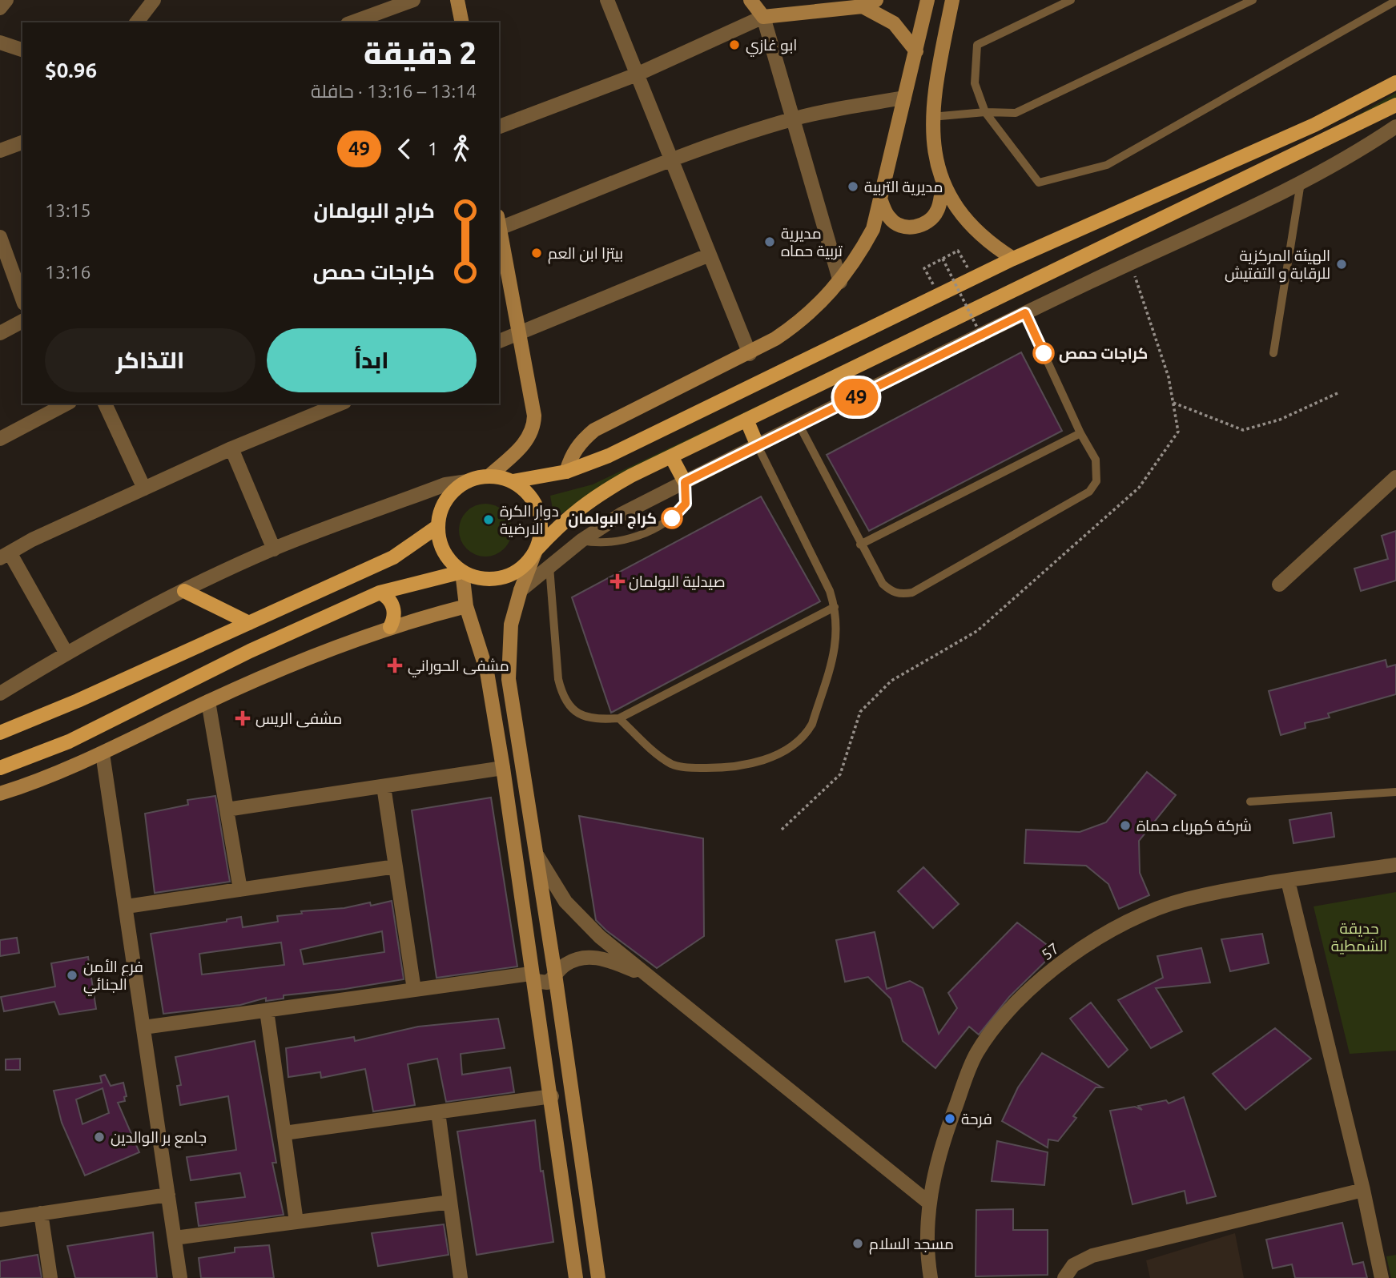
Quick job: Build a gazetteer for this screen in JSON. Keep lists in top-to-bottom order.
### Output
{
  "streets": {
    "street": ["57"]
  },
  "parks": ["حديقة الشمطية"],
  "places": {
    "other": [
      "ابو غازي",
      "مديرية التربية",
      "مديرية تربية حماه",
      "بيتزا ابن العم",
      "الهيئة المركزية للرقابة و التفتيش",
      "كراجات حمص",
      "كراج البولمان",
      "دوار الكرة الارضية",
      "شركة كهرباء حماة",
      "فرع الأمن الجنائي",
      "فرحة",
      "جامع بر الوالدين",
      "مسجد السلام"
    ],
    "health": ["صيدلية البولمان", "مشفى الحوراني", "مشفى الريس"]
  },
  "lines": ["bus line 49"],
  "page": {
    "on_map": "49",
    "heading": ["2 دقيقة", "13:14 – 13:16 · حافلة", "$0.96"],
    "legs": ["1", "49"],
    "list": [
      {
        "name": "كراج البولمان",
        "value": "13:15"
      },
      {
        "name": "كراجات حمص",
        "value": "13:16"
      }
    ],
    "buttons": ["ابدأ", "التذاكر"]
  }
}
